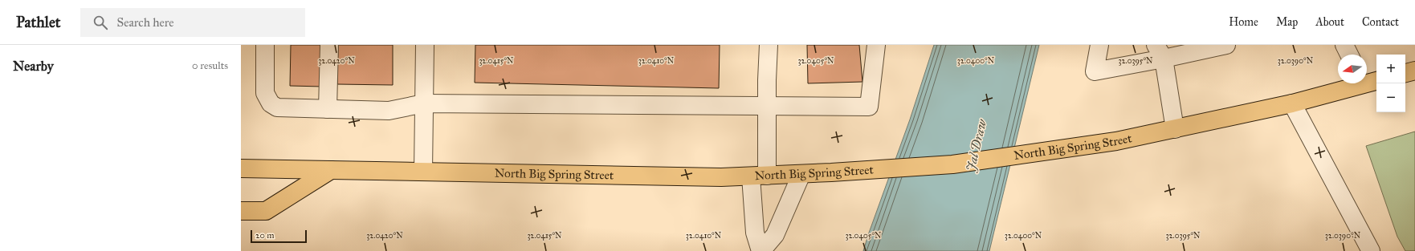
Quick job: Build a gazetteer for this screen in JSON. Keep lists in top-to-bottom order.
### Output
{
  "streets": {
    "highway": ["North Big Spring Street"]
  },
  "water": ["Jal Draw"],
  "scale_bar": "20 m",
  "north": "left",
  "page": {
    "header": "Pathlet",
    "search": "Search here",
    "nav": [
      "Home",
      "Map",
      "About",
      "Contact"
    ],
    "heading": ["Nearby", "0 results"],
    "map_buttons": ["+", "−"],
    "scale": "20 m"
  },
  "coordinates": [
    "32.0420°N",
    "32.0415°N",
    "32.0410°N",
    "32.0405°N",
    "32.0400°N",
    "32.0395°N",
    "32.0390°N"
  ]
}
